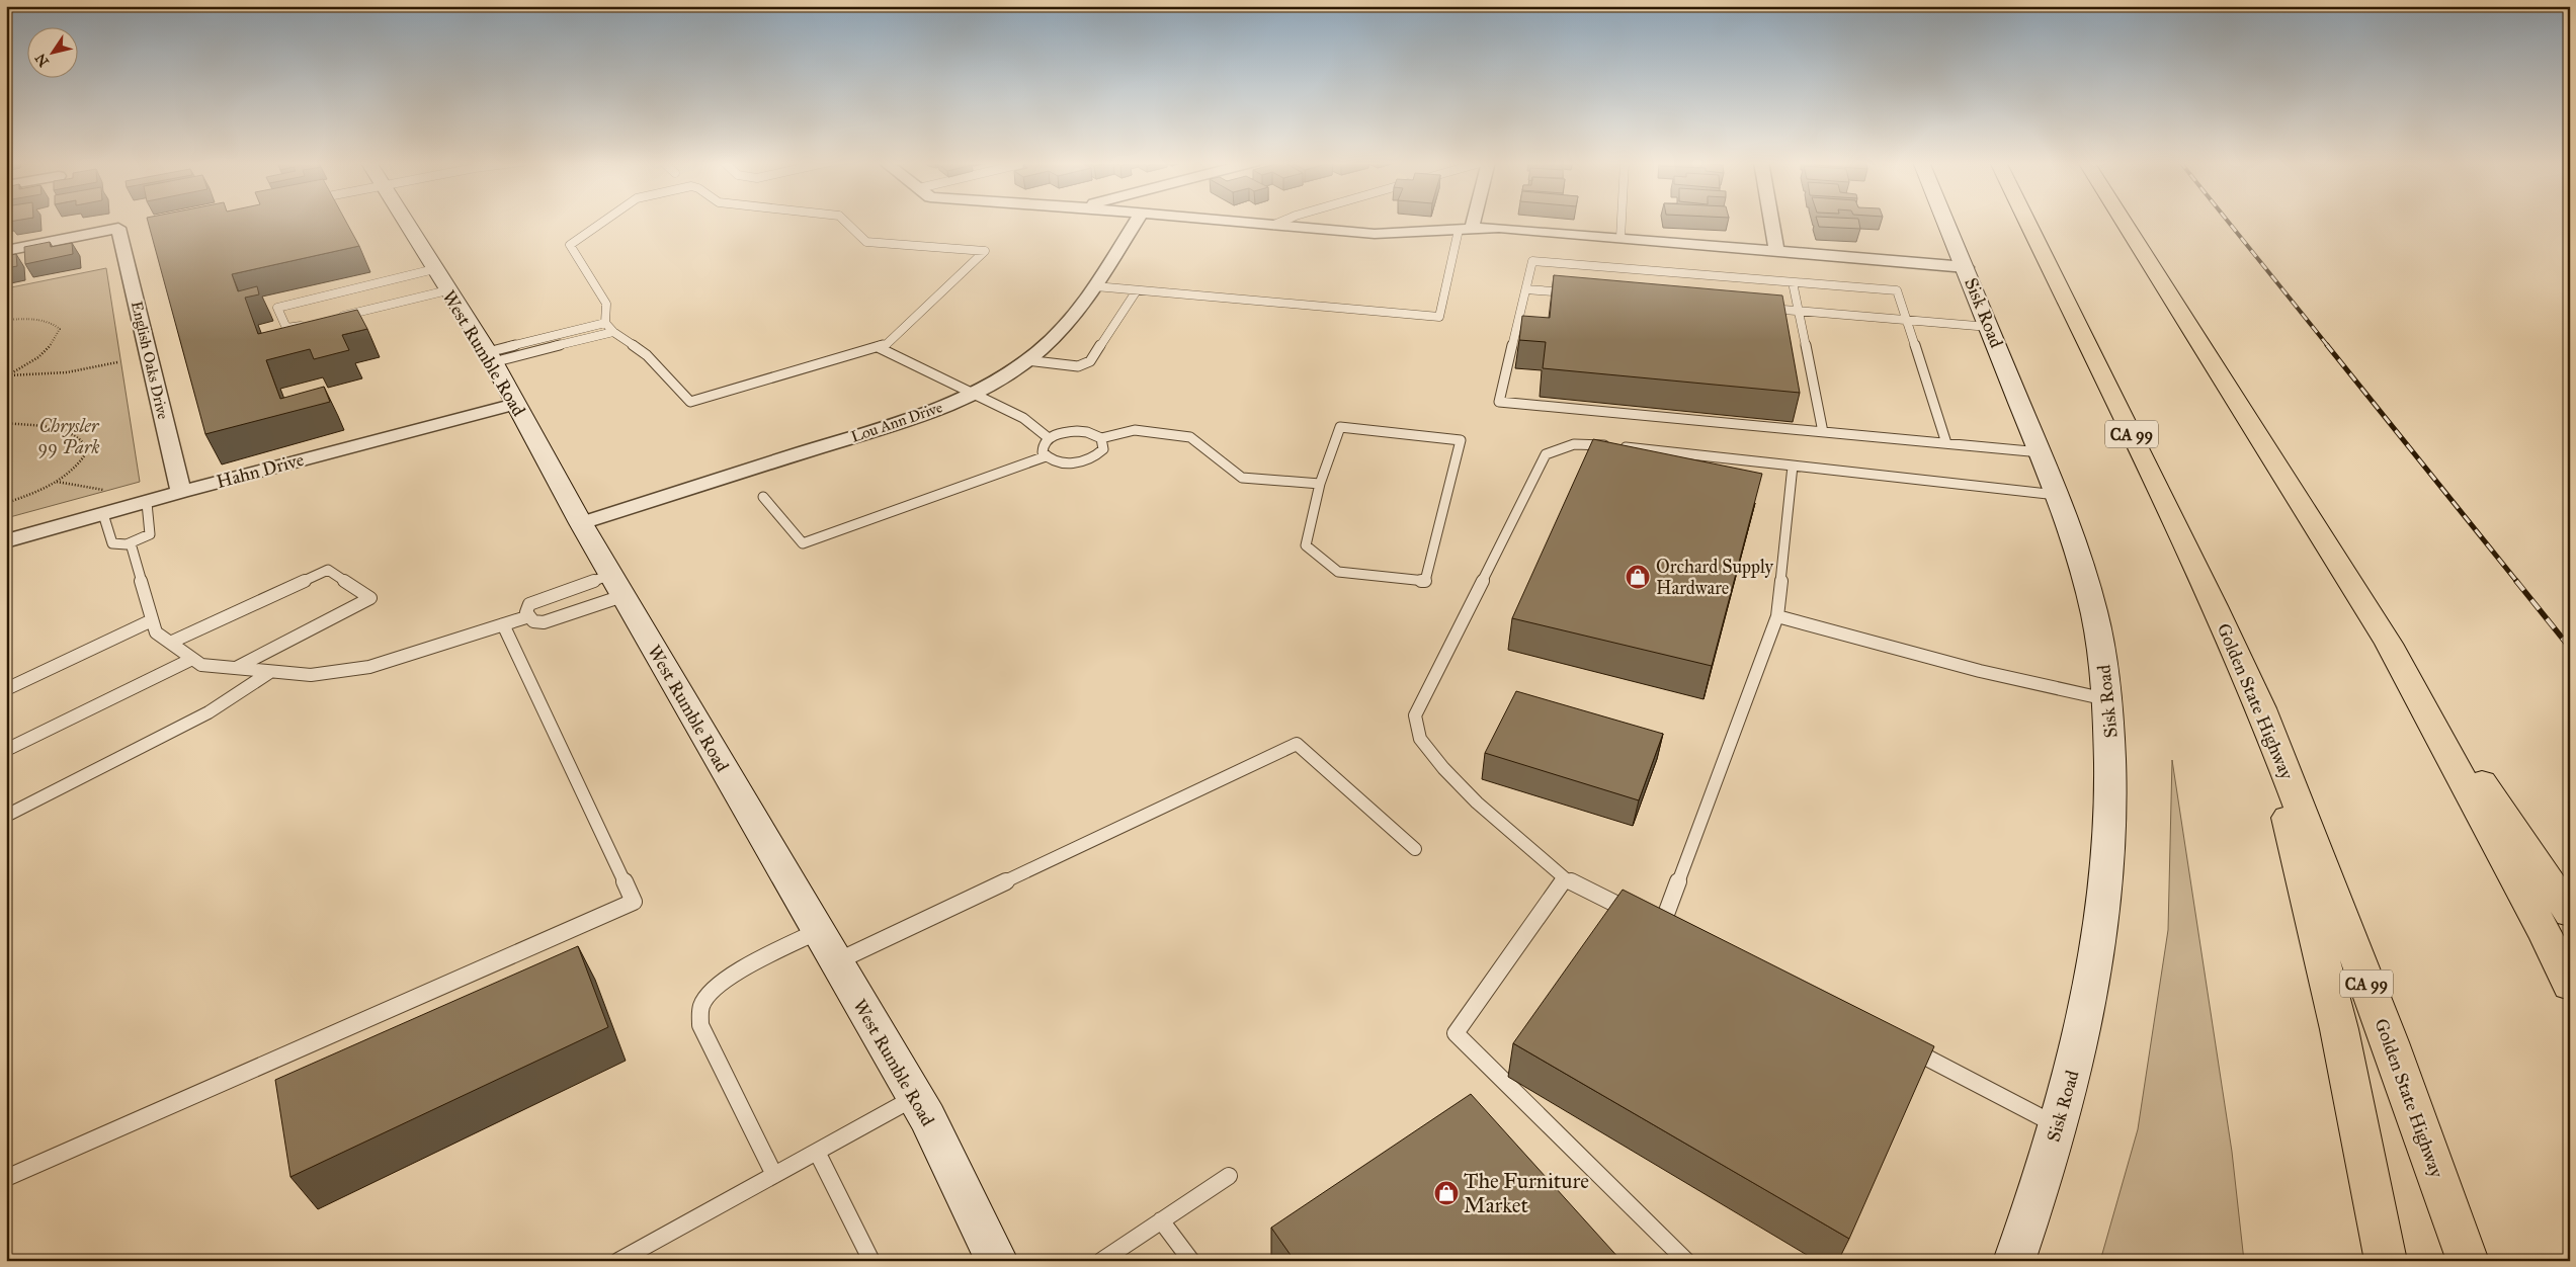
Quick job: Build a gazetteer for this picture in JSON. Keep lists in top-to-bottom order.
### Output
{
  "streets": {
    "highway": ["CA 99", "Golden State Highway"],
    "street": [
      "Sisk Road",
      "West Rumble Road",
      "English Oaks Drive",
      "Lou Ann Drive",
      "Hahn Drive"
    ]
  },
  "crossings": [
    ["West Rumble Road", "Lou Ann Drive"],
    ["West Rumble Road", "Hahn Drive"],
    ["English Oaks Drive", "Hahn Drive"]
  ],
  "parks": ["Chrysler 99 Park"],
  "places": {
    "shop": ["Orchard Supply Hardware", "The Furniture Market"]
  },
  "north": "bottom left"
}
